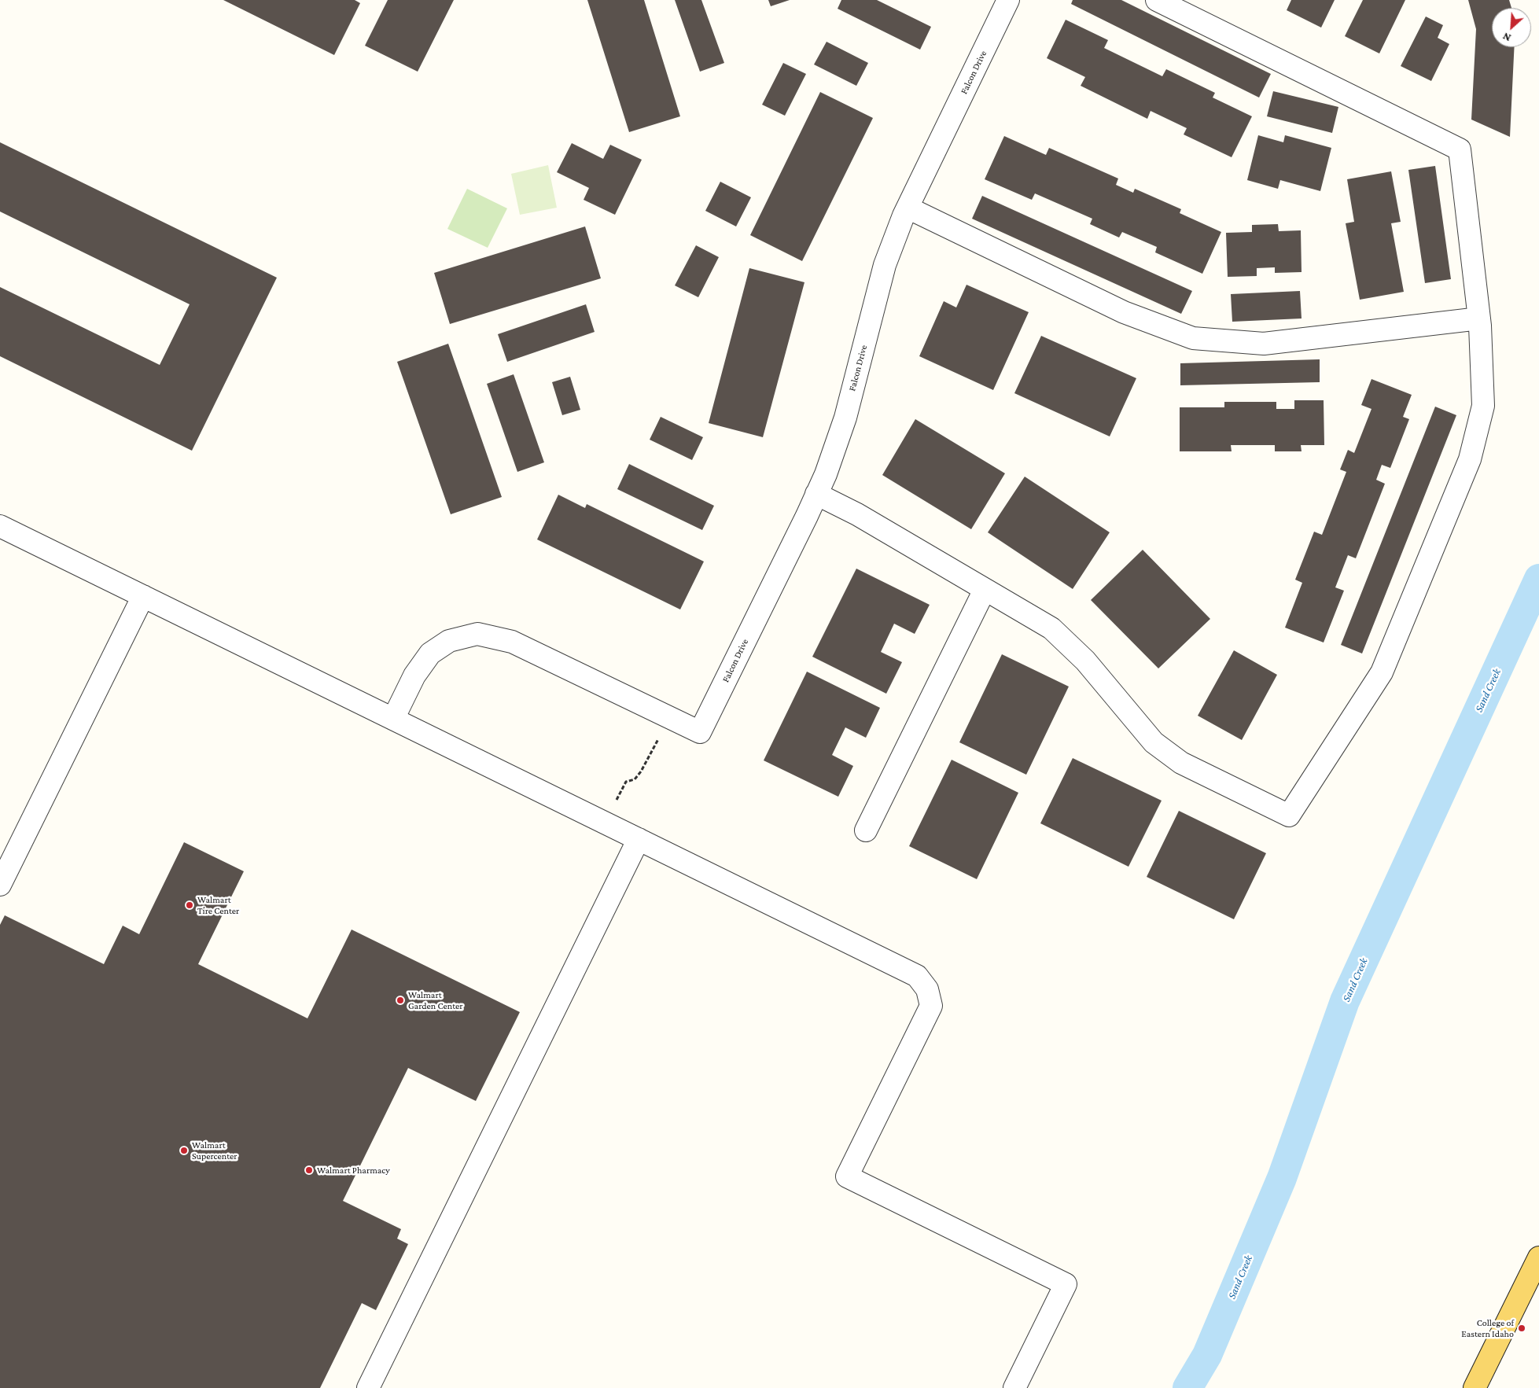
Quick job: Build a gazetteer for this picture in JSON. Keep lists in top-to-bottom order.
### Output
{
  "streets": {
    "street": ["Falcon Drive"]
  },
  "water": ["Sand Creek"],
  "places": [
    "Walmart Tire Center",
    "Walmart Garden Center",
    "Walmart Supercenter",
    "Walmart Pharmacy",
    "College of Eastern Idaho"
  ],
  "north": "bottom left"
}
